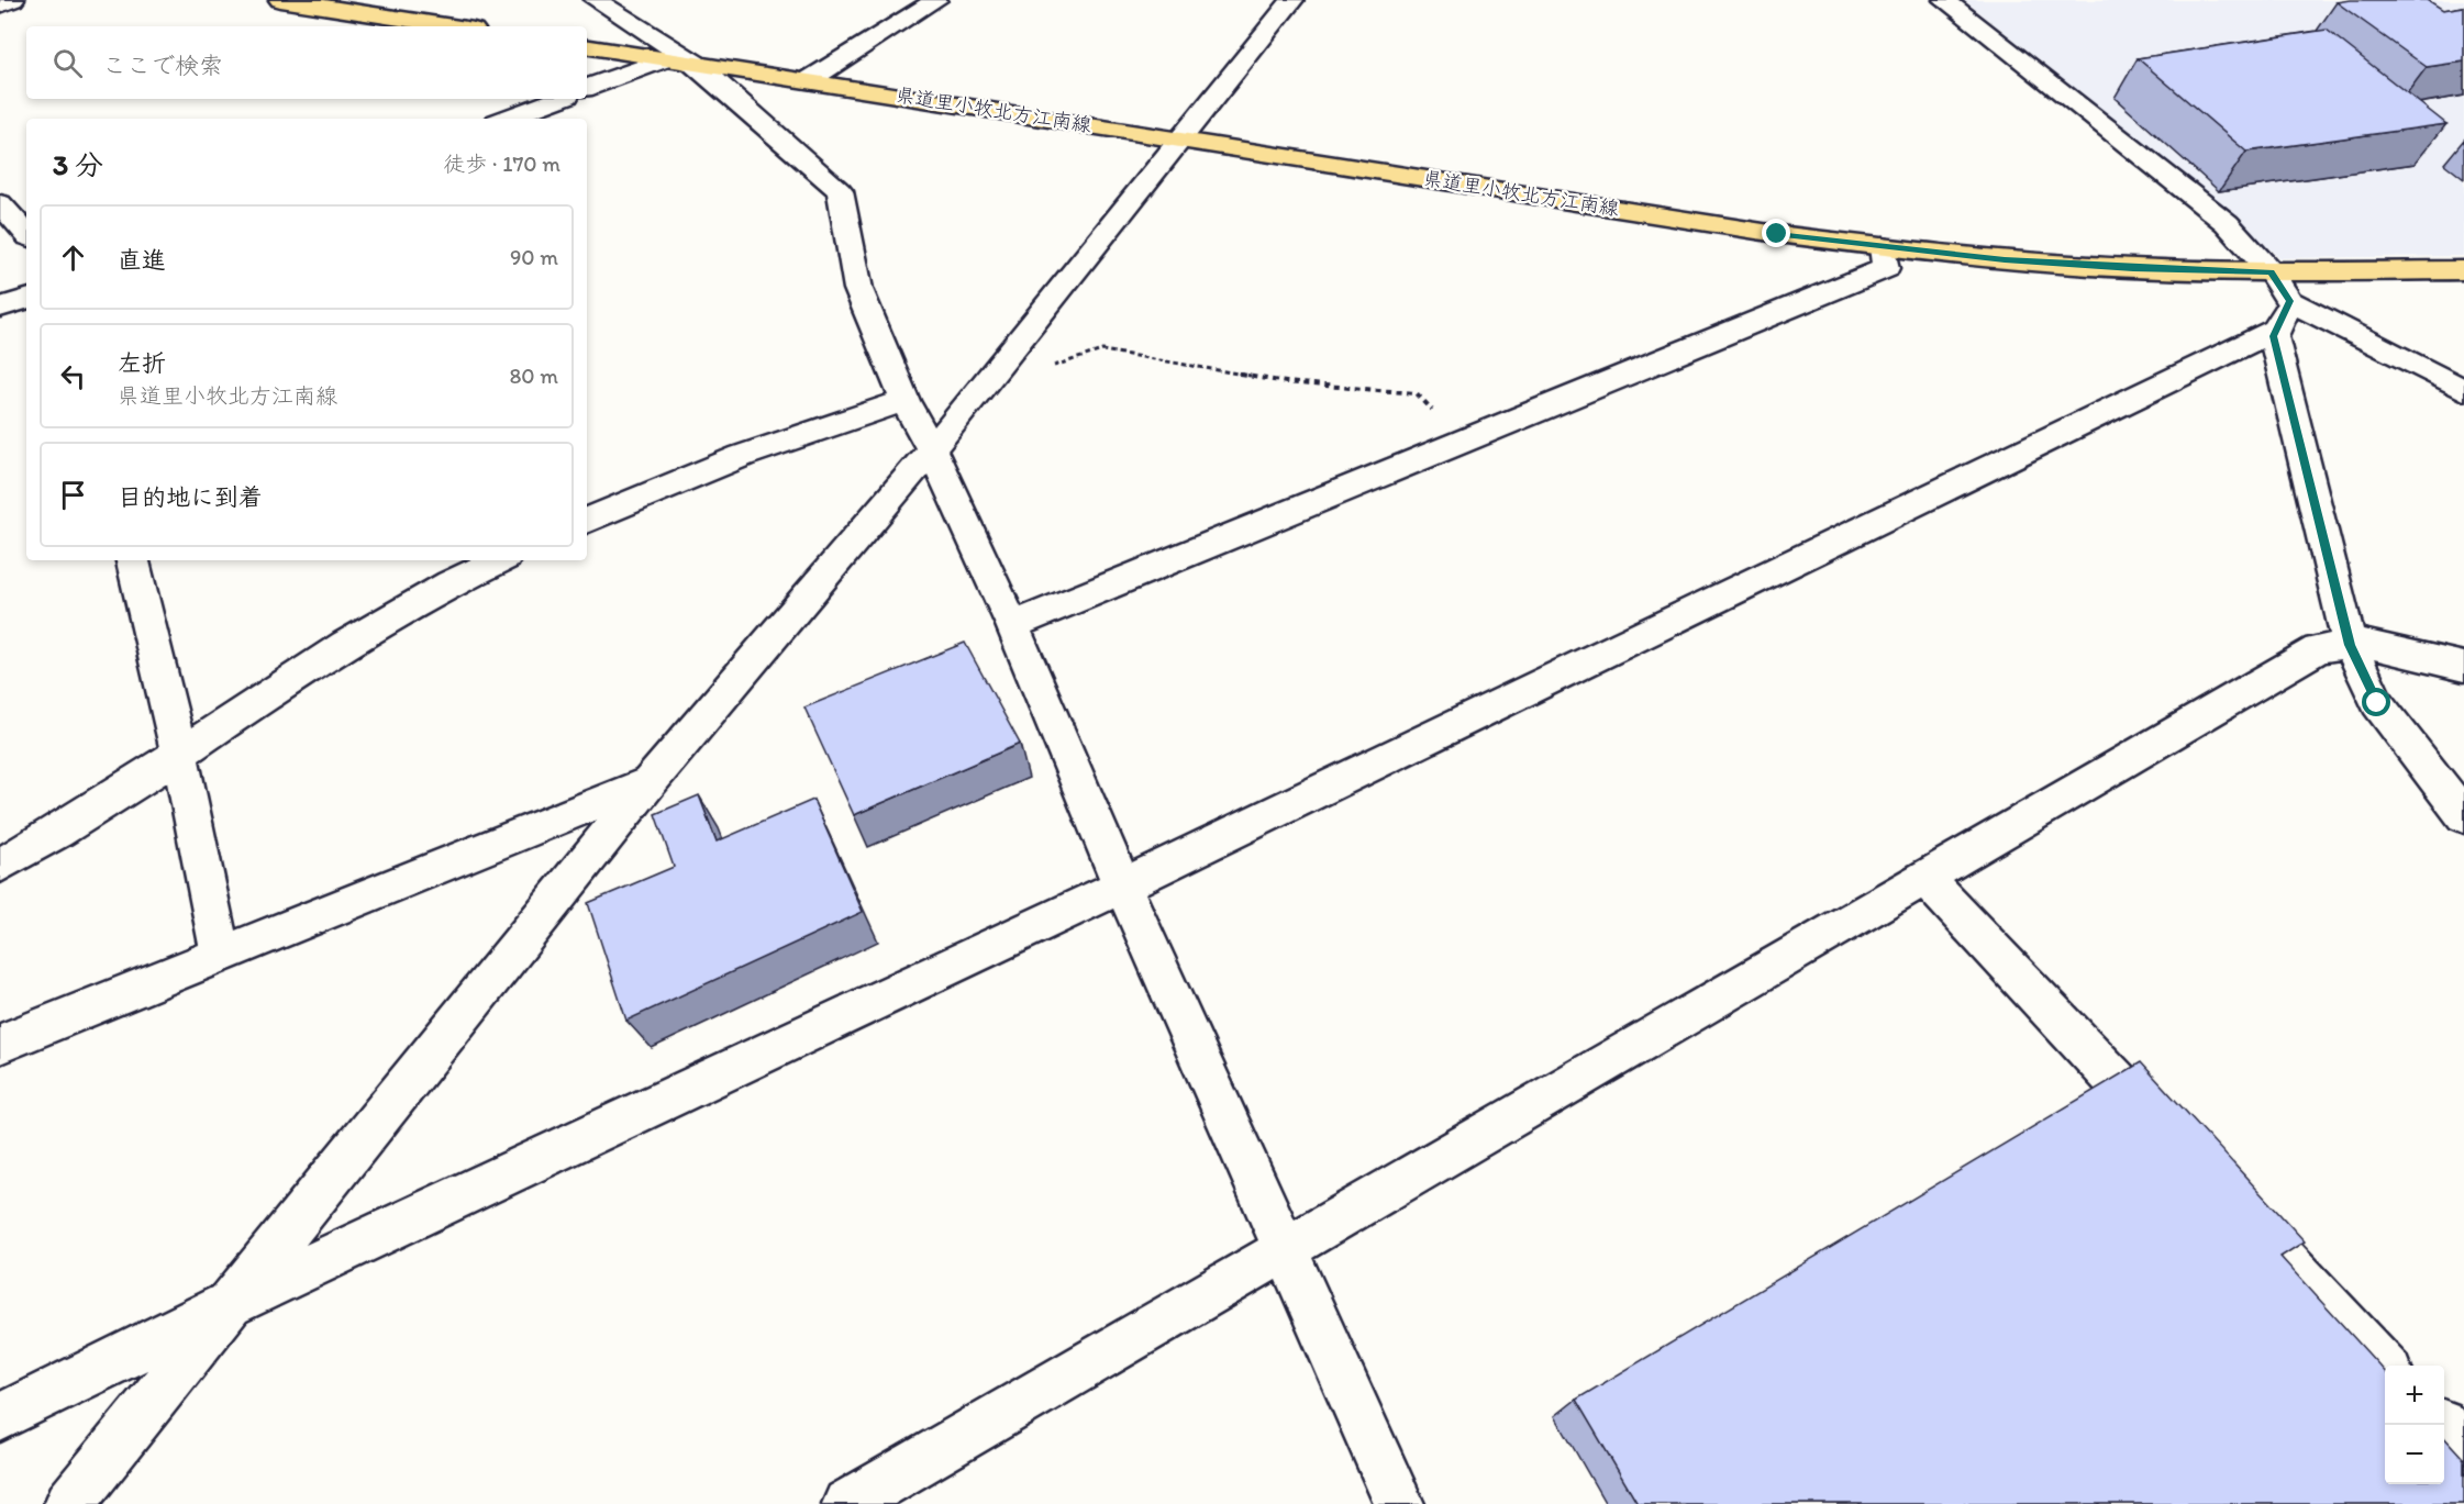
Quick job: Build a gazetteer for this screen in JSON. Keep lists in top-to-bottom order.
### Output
{
  "streets": {
    "main road": ["県道里小牧北方江南線"]
  },
  "page": {
    "search": "ここで検索",
    "heading": ["3 分", "徒歩 · 170 m"],
    "list": [
      ["直進", "90 m"],
      ["左折", "県道里小牧北方江南線", "80 m"],
      "目的地に到着"
    ],
    "map_buttons": ["+", "−"]
  }
}
